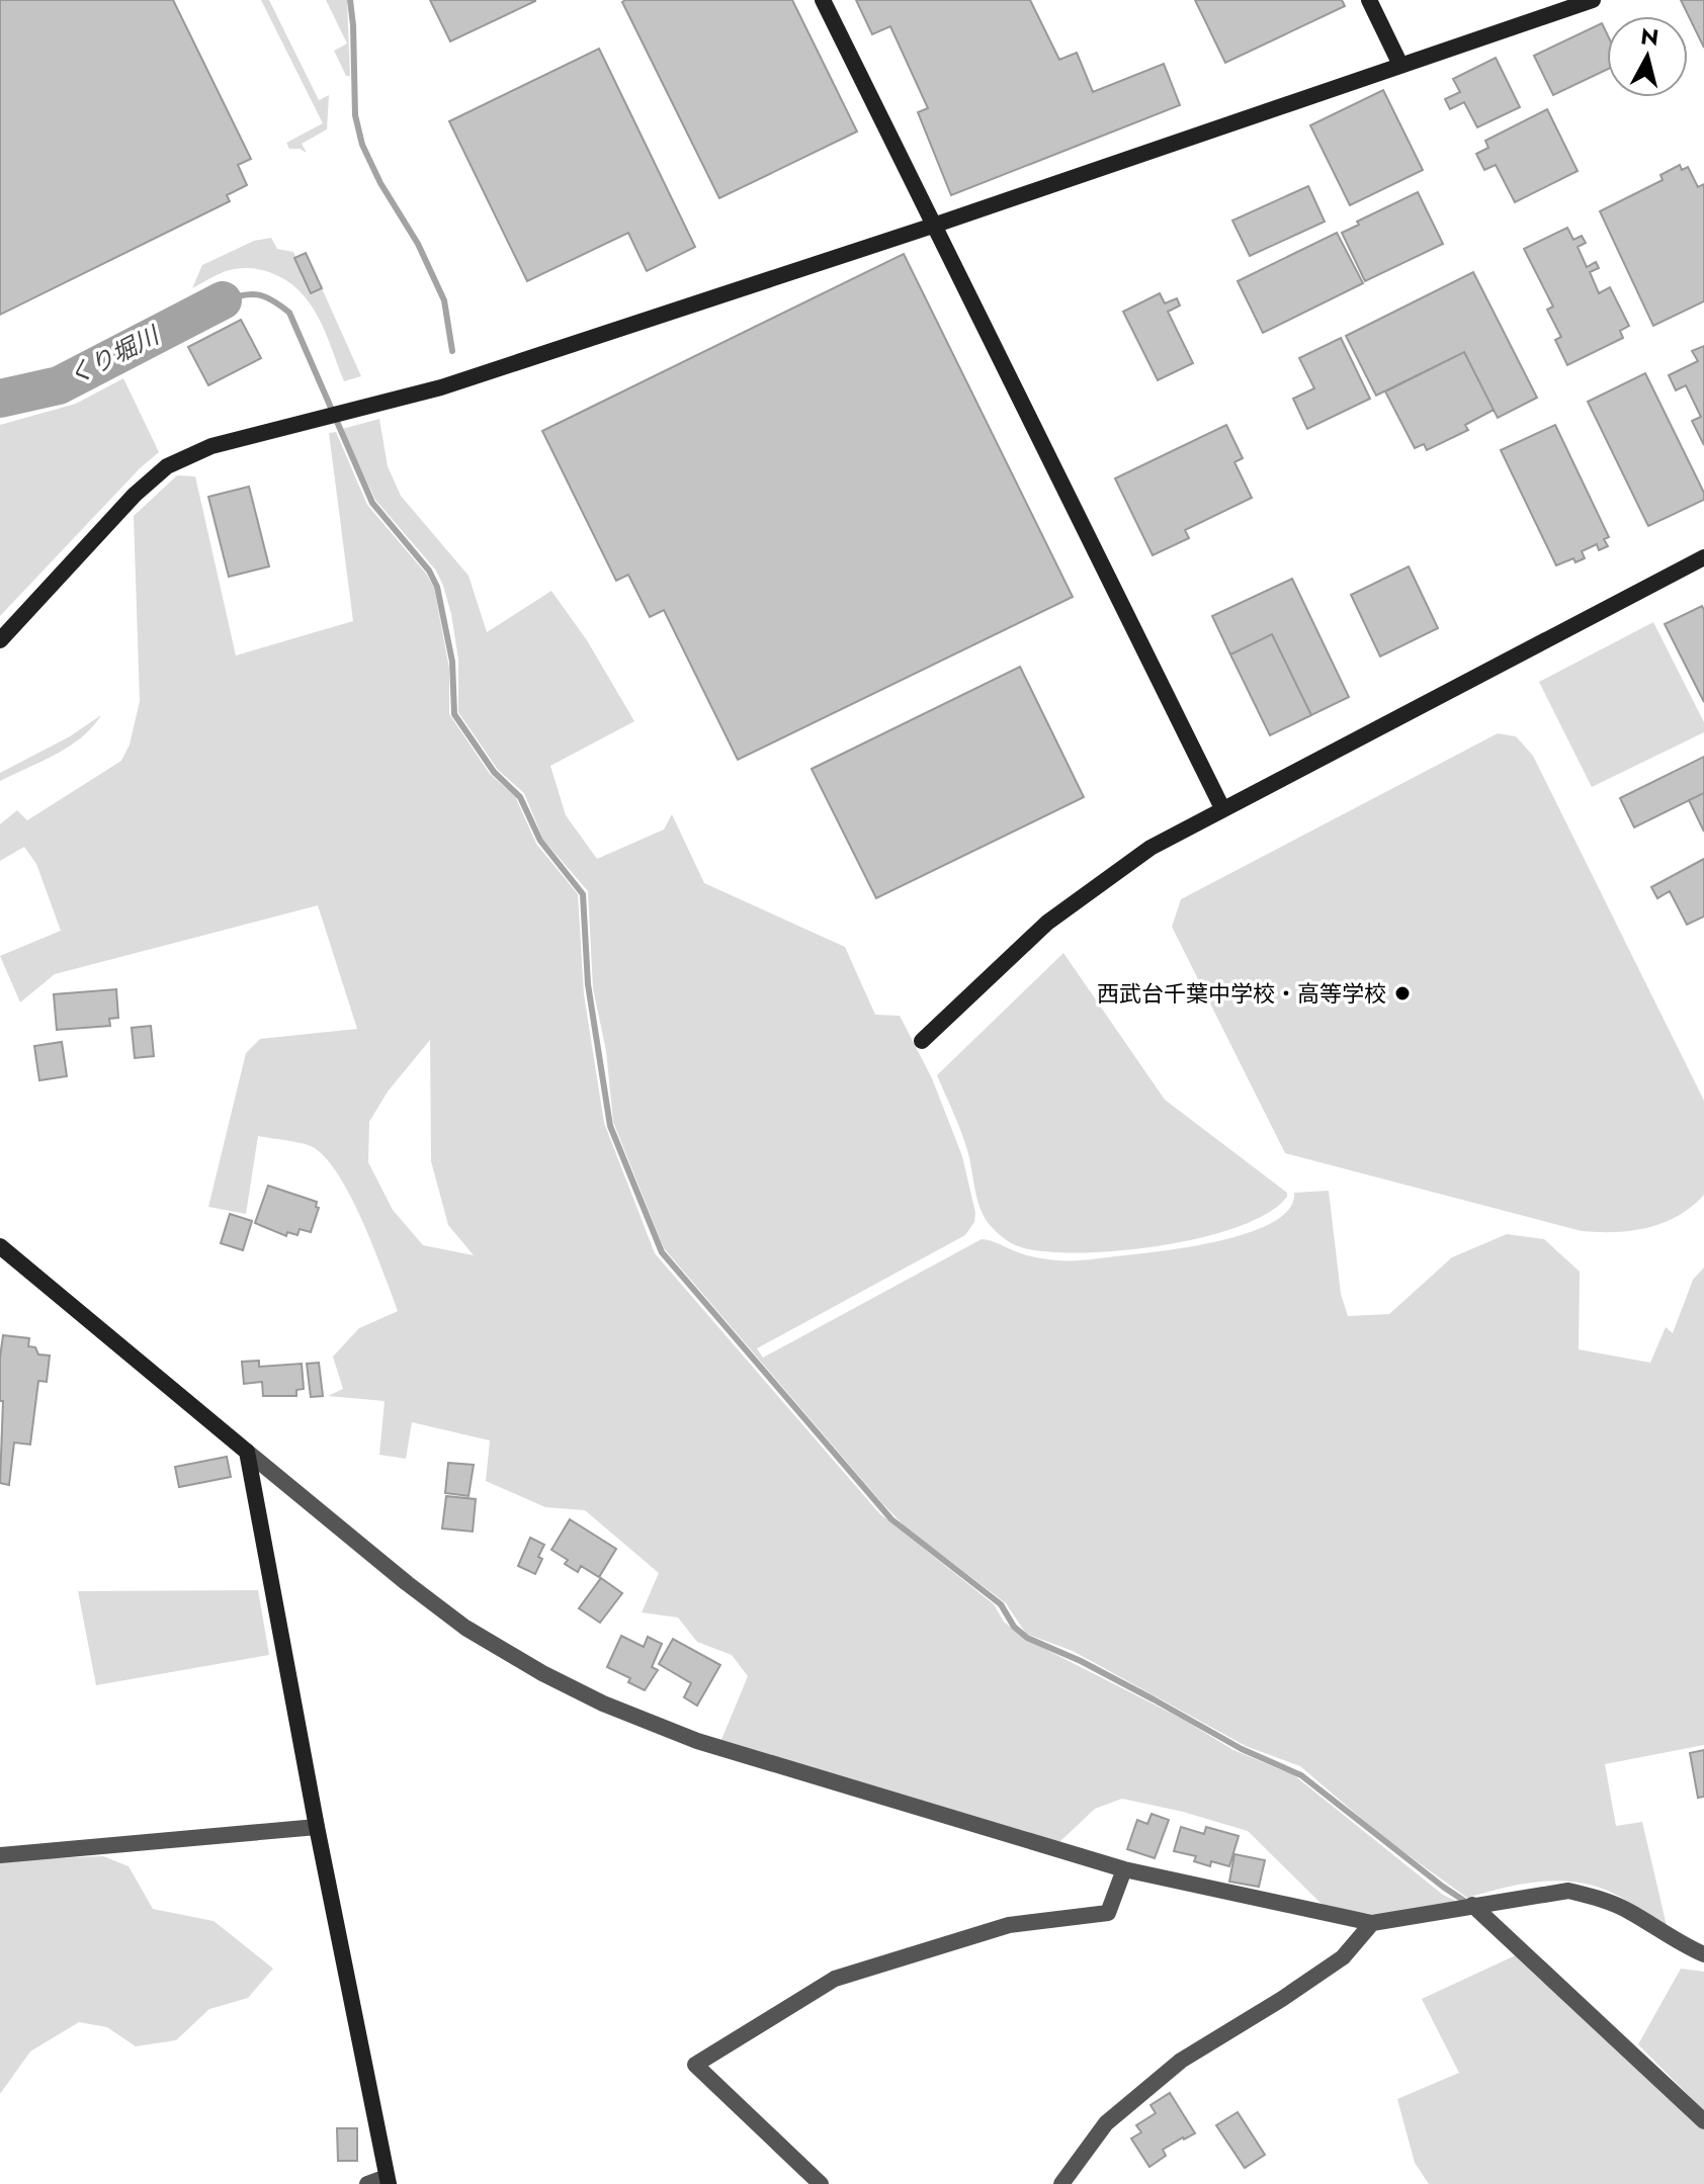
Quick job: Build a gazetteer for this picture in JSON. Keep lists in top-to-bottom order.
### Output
{
  "water": ["くり堀川"],
  "places": ["西武台千葉中学校・高等学校"],
  "north": "top"
}
